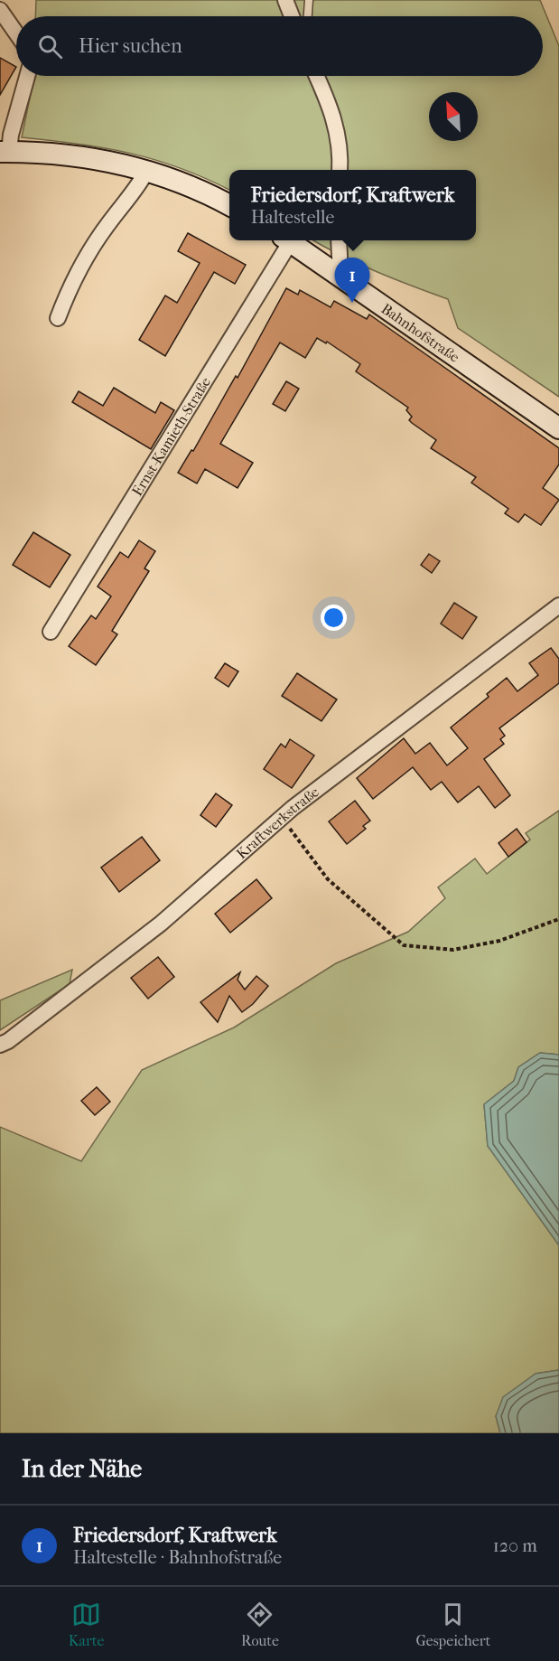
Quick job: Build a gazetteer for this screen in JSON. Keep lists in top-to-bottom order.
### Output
{
  "streets": {
    "main road": ["Bahnhofstraße"],
    "street": ["Ernst-Kamieth-Straße", "Kraftwerkstraße"]
  },
  "north": "top left",
  "page": {
    "search": "Hier suchen",
    "popup": ["Friedersdorf, Kraftwerk", "Haltestelle"],
    "pins": "1",
    "heading": "In der Nähe",
    "list": [
      {
        "mark": "1",
        "name": "Friedersdorf, Kraftwerk",
        "note": "Haltestelle · Bahnhofstraße",
        "value": "120 m"
      }
    ],
    "nav": ["Karte", "Route", "Gespeichert"]
  }
}
